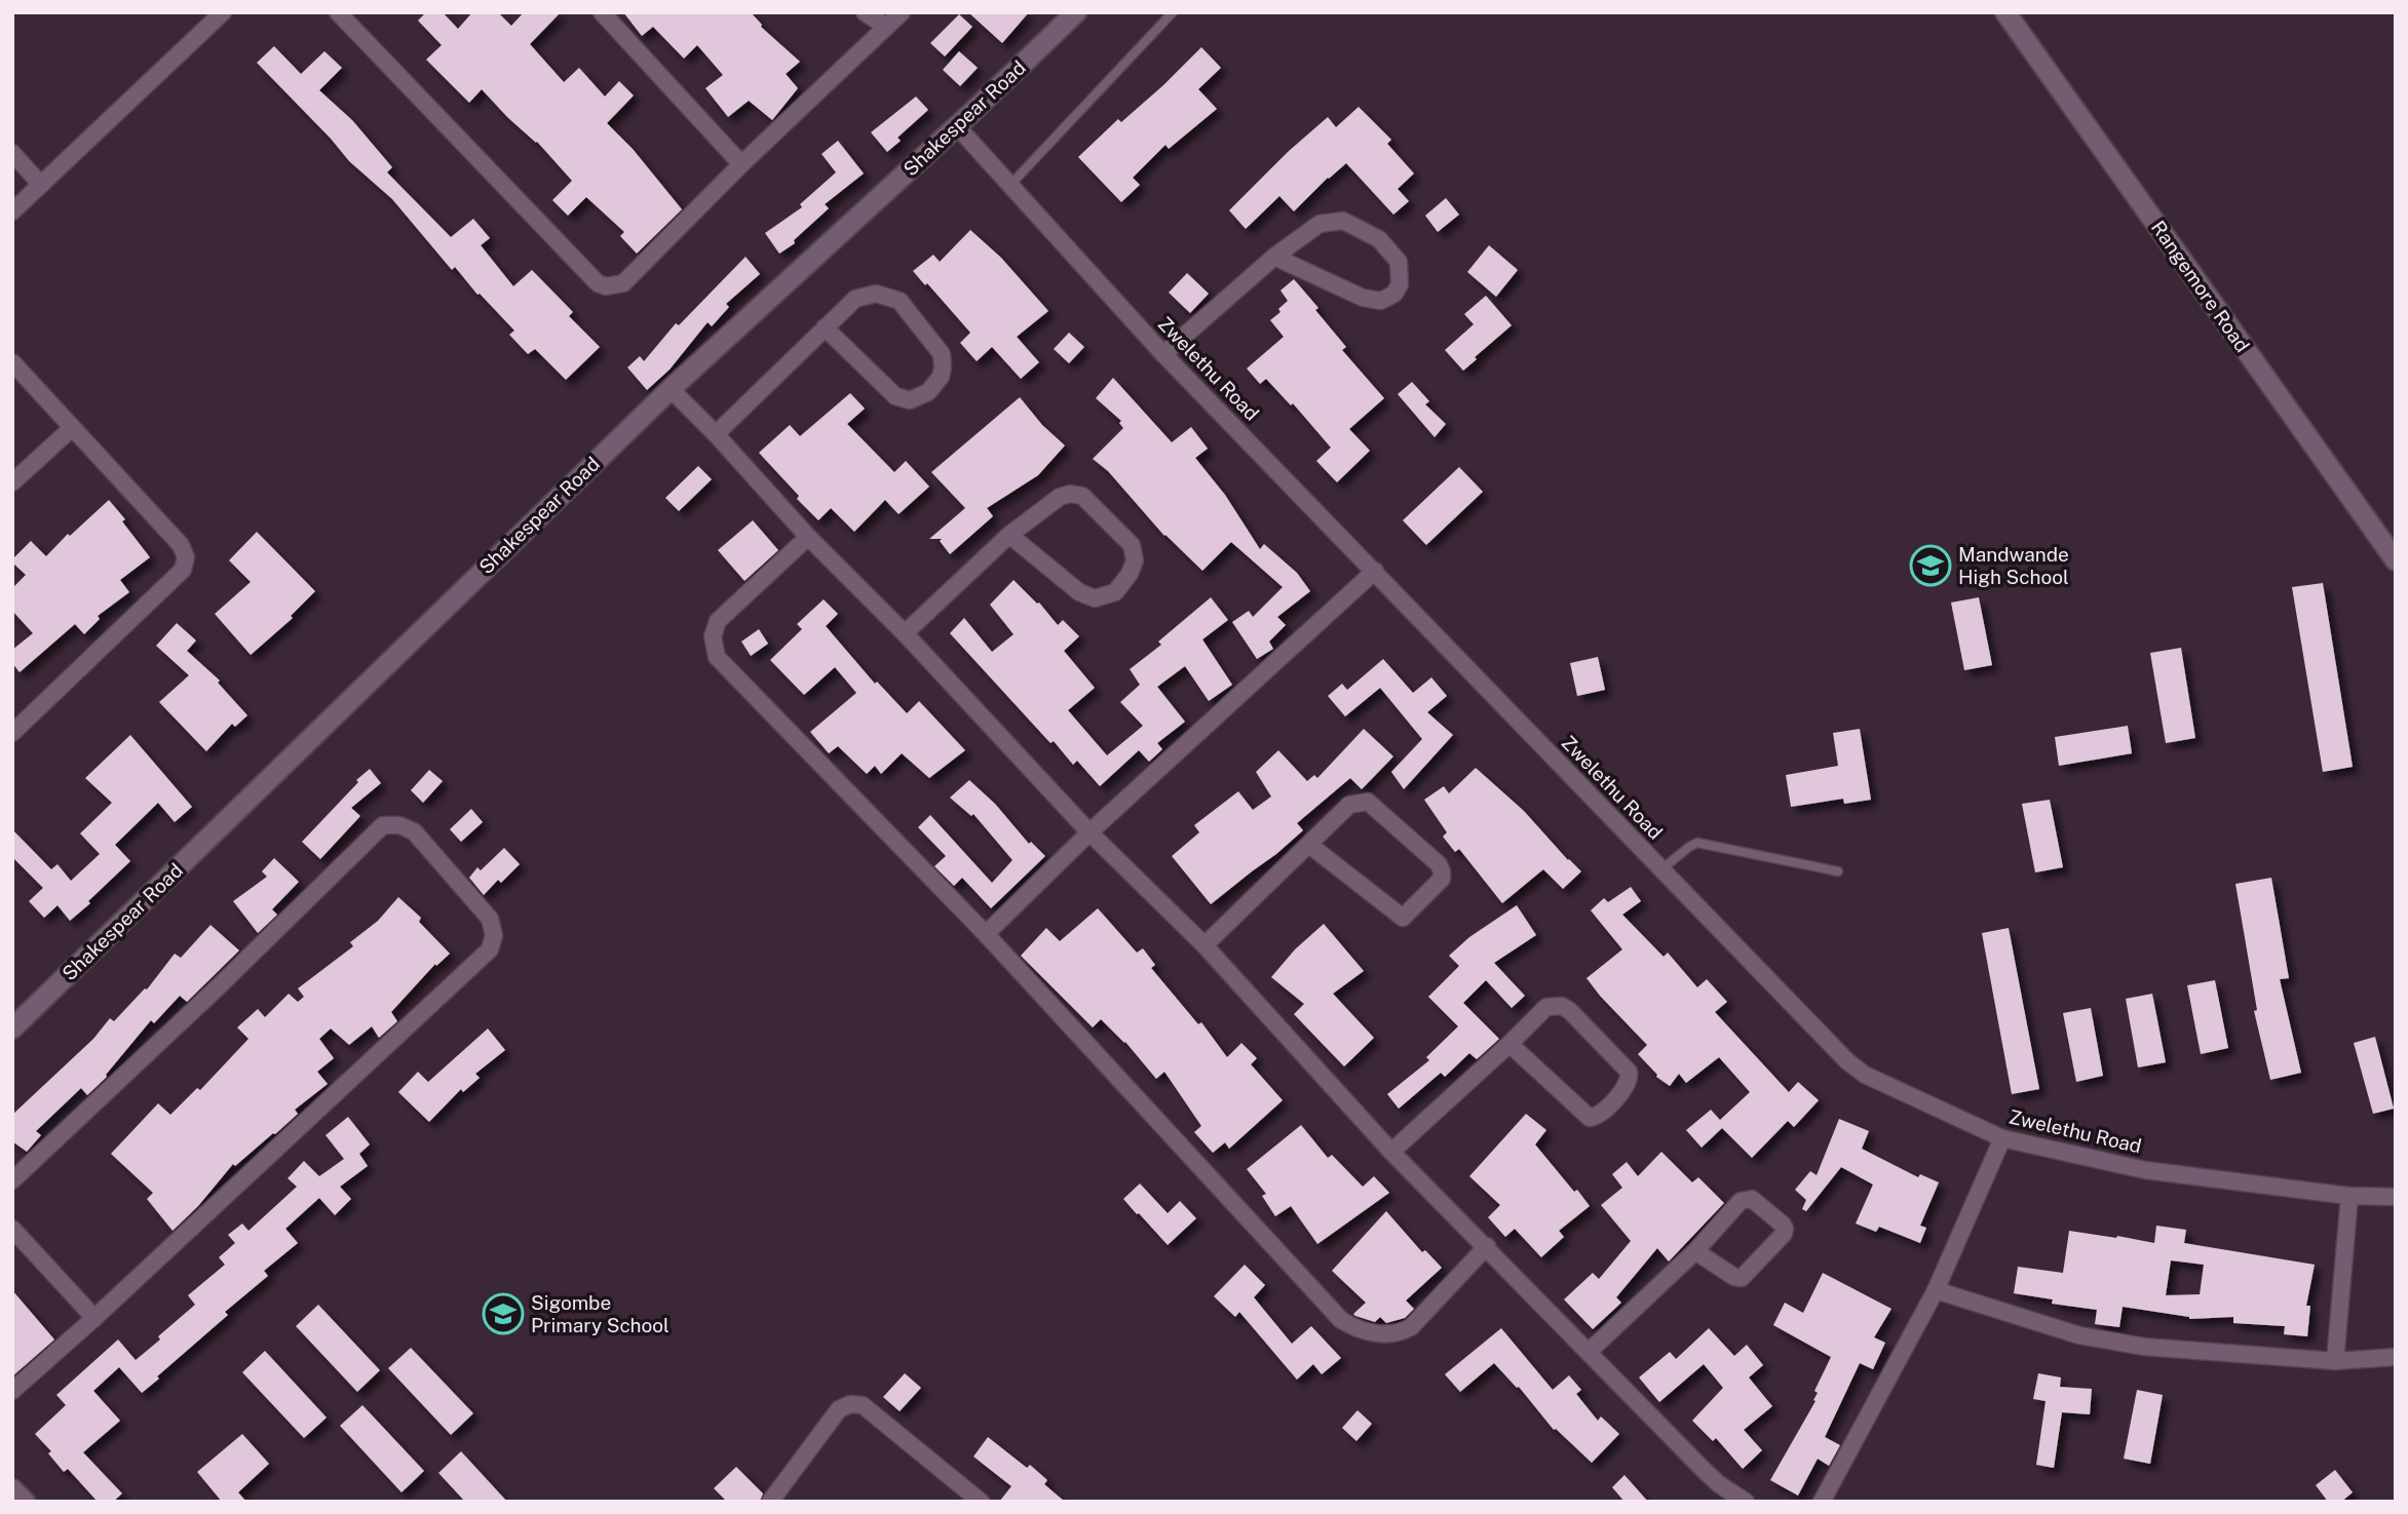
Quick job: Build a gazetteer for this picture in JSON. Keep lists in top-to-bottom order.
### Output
{
  "streets": {
    "street": ["Shakespear Road", "Rangemore Road", "Zwelethu Road"]
  },
  "crossings": [
    ["Shakespear Road", "Zwelethu Road"]
  ],
  "places": {
    "school or university": ["Mandwande High School", "Sigombe Primary School"]
  }
}
